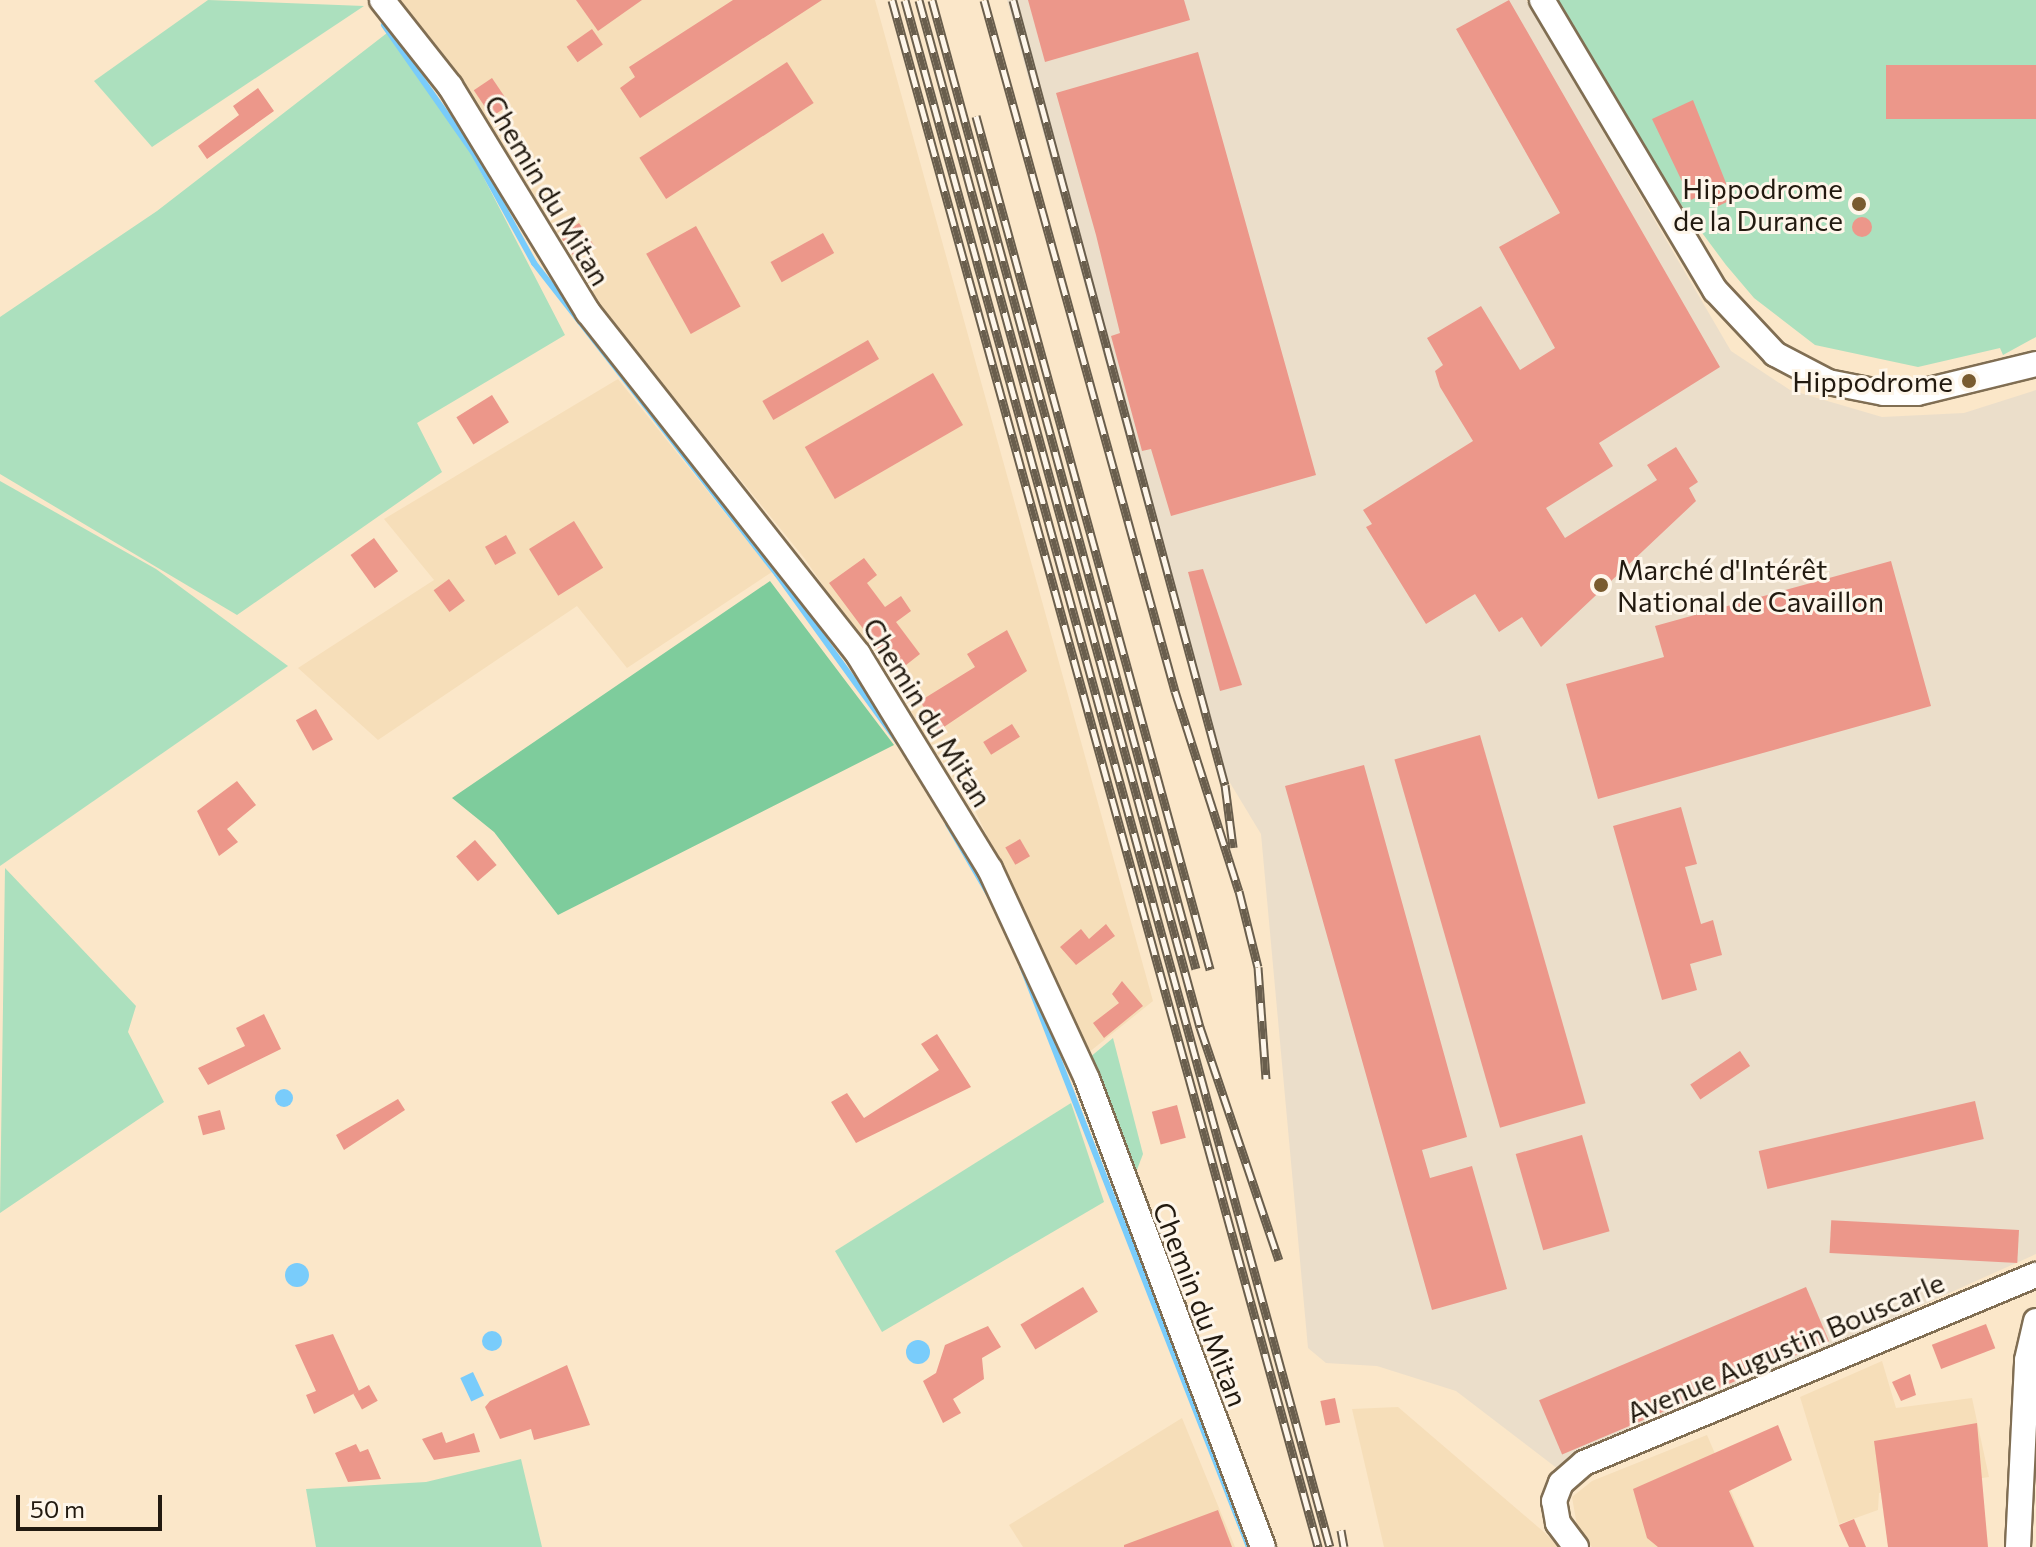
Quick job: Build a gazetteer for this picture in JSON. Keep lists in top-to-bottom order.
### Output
{
  "streets": {
    "street": ["Chemin du Mitan", "Avenue Augustin Bouscarle"]
  },
  "places": ["Hippodrome de la Durance", "Hippodrome", "Marché d'Intérêt National de Cavaillon"],
  "scale_bar": "50 m"
}
